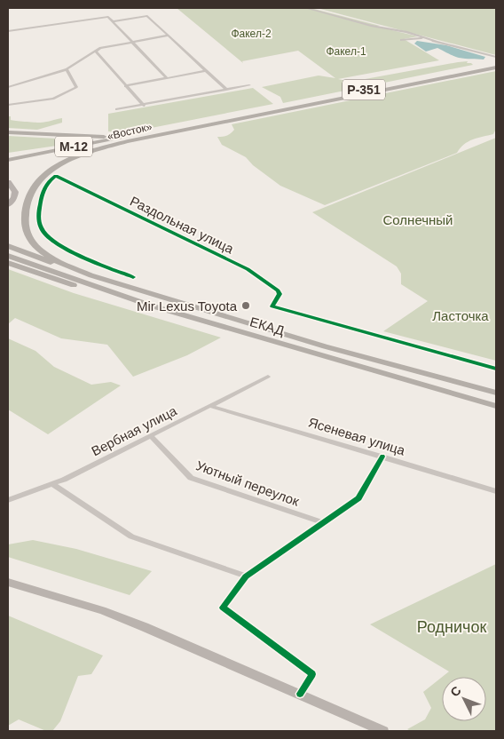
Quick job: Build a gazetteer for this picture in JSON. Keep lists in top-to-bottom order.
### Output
{
  "streets": {
    "highway": [
      "Р-351",
      "«Восток»",
      "М-12",
      "ЕКАД"
    ],
    "street": [
      "Раздольная улица",
      "Вербная улица",
      "Ясеневая улица",
      "Уютный переулок"
    ]
  },
  "crossings": [
    ["Р-351", "«Восток»"],
    ["«Восток»", "ЕКАД"],
    ["Вербная улица", "Ясеневая улица"],
    ["Вербная улица", "Уютный переулок"]
  ],
  "parks": [
    "Факел-2",
    "Факел-1",
    "Солнечный",
    "Ласточка",
    "Родничок"
  ],
  "places": ["Mir Lexus Toyota"],
  "north": "top left"
}
